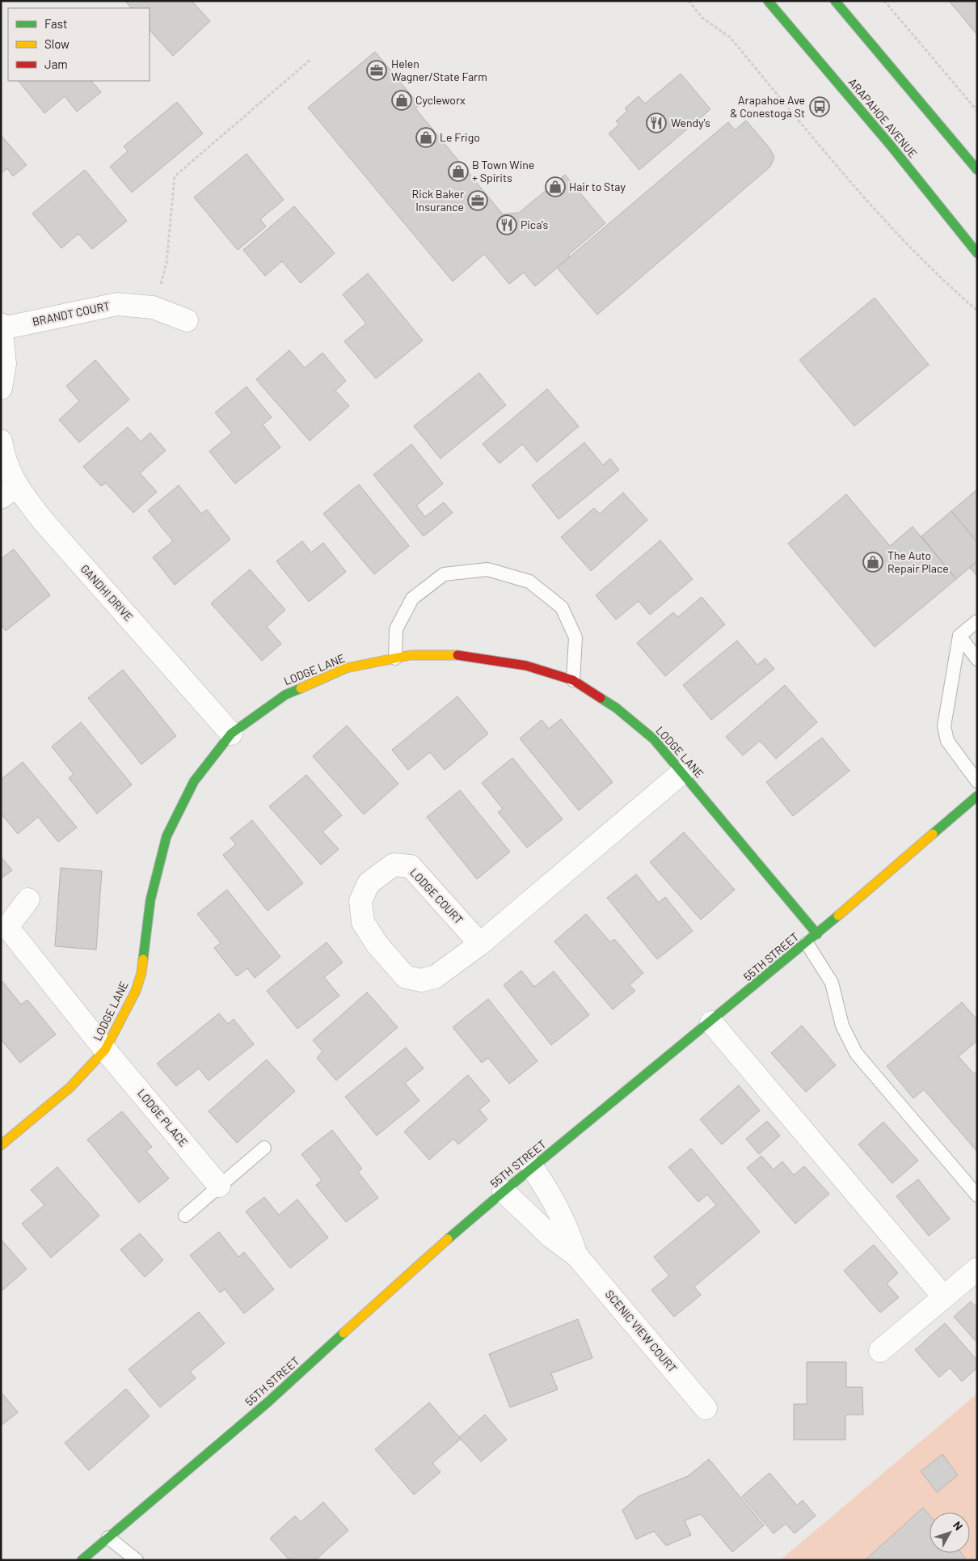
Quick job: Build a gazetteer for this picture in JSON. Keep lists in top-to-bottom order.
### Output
{
  "streets": {
    "main road": ["ARAPAHOE AVENUE", "LODGE LANE", "55TH STREET"],
    "street": [
      "BRANDT COURT",
      "GANDHI DRIVE",
      "LODGE COURT",
      "LODGE PLACE",
      "SCENIC VIEW COURT"
    ]
  },
  "crossings": [
    ["GANDHI DRIVE", "LODGE LANE"],
    ["LODGE LANE", "LODGE COURT"],
    ["LODGE LANE", "55TH STREET"],
    ["LODGE LANE", "LODGE PLACE"],
    ["55TH STREET", "SCENIC VIEW COURT"]
  ],
  "places": {
    "office": ["Helen Wagner/State Farm", "Rick Baker Insurance"],
    "shop": [
      "Cycleworx",
      "Le Frigo",
      "B Town Wine + Spirits",
      "Hair to Stay",
      "The Auto Repair Place"
    ],
    "bus stop": ["Arapahoe Ave & Conestoga St"],
    "restaurant": ["Wendy's", "Pica's"]
  },
  "legend": ["Fast", "Slow", "Jam"],
  "north": "top right"
}
